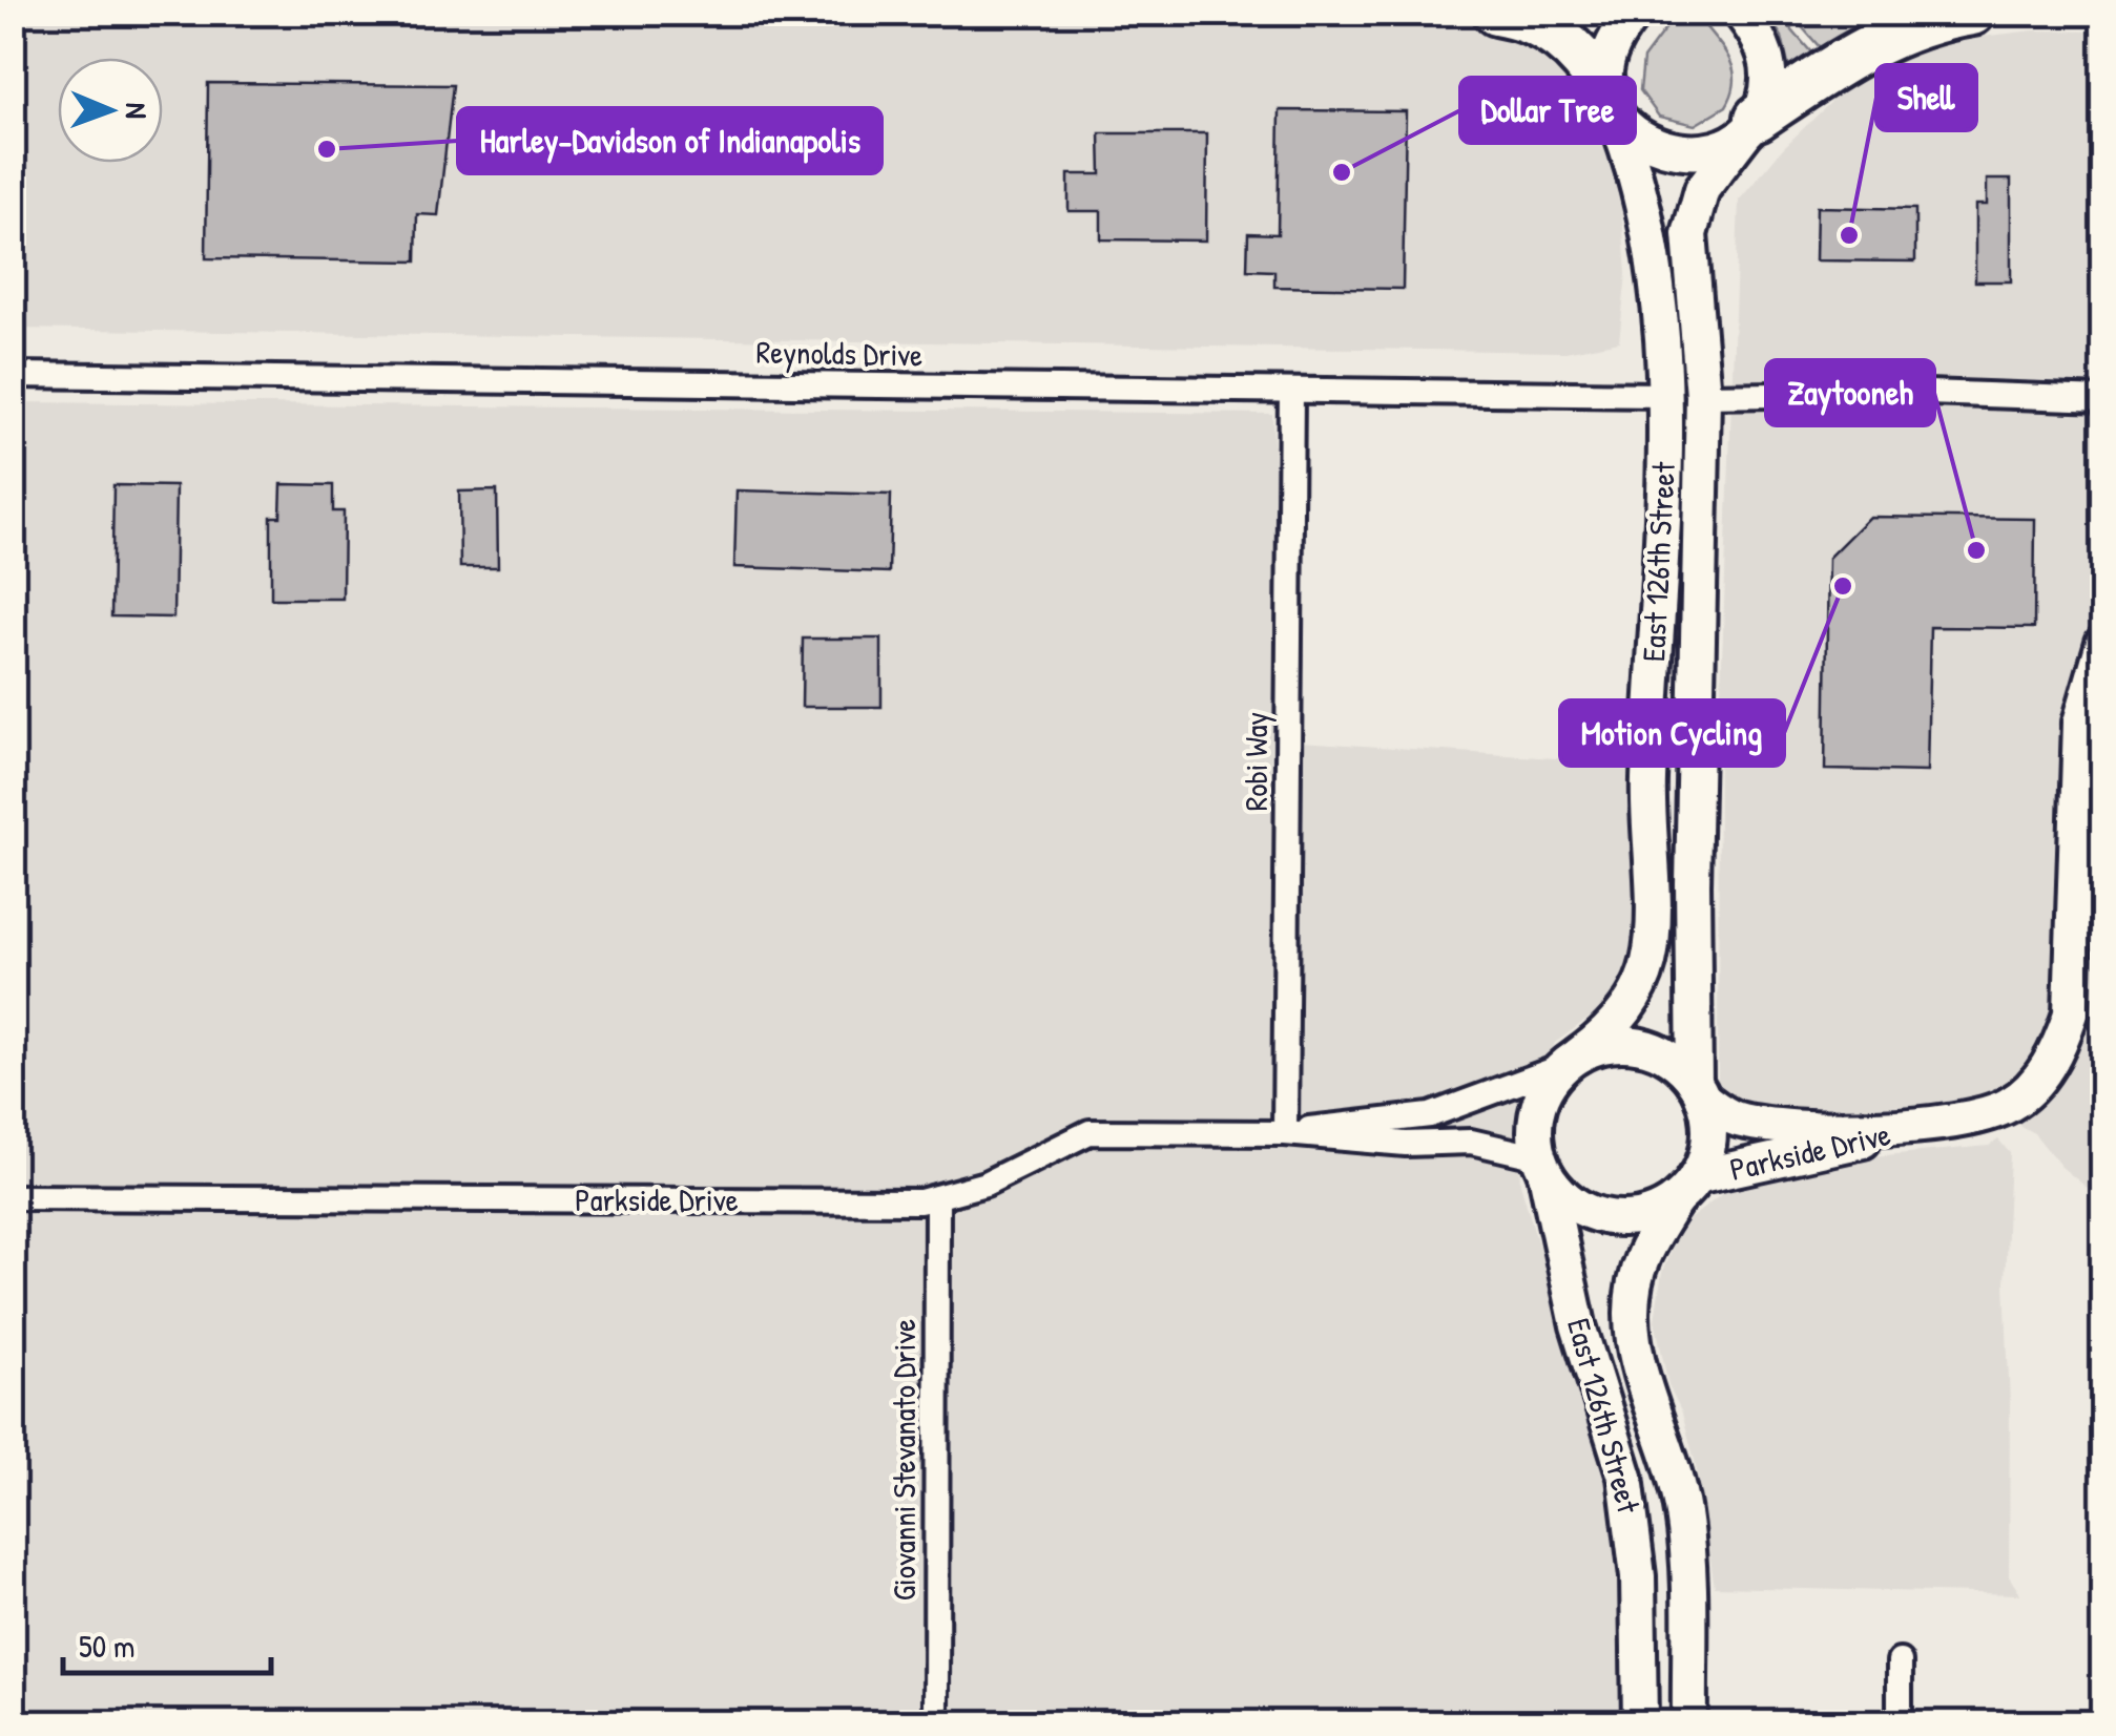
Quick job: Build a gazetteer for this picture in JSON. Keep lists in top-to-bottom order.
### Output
{
  "streets": {
    "main road": ["East 126th Street", "Parkside Drive"],
    "street": ["Reynolds Drive", "Robi Way", "Giovanni Stevanato Drive"]
  },
  "crossings": [
    ["Reynolds Drive", "East 126th Street"],
    ["Reynolds Drive", "Robi Way"],
    ["East 126th Street", "Parkside Drive"],
    ["Robi Way", "Parkside Drive"],
    ["Parkside Drive", "Giovanni Stevanato Drive"]
  ],
  "places": [
    "Harley-Davidson of Indianapolis",
    "Dollar Tree",
    "Shell",
    "Zaytooneh",
    "Motion Cycling"
  ],
  "scale_bar": "50 m",
  "north": "right"
}
